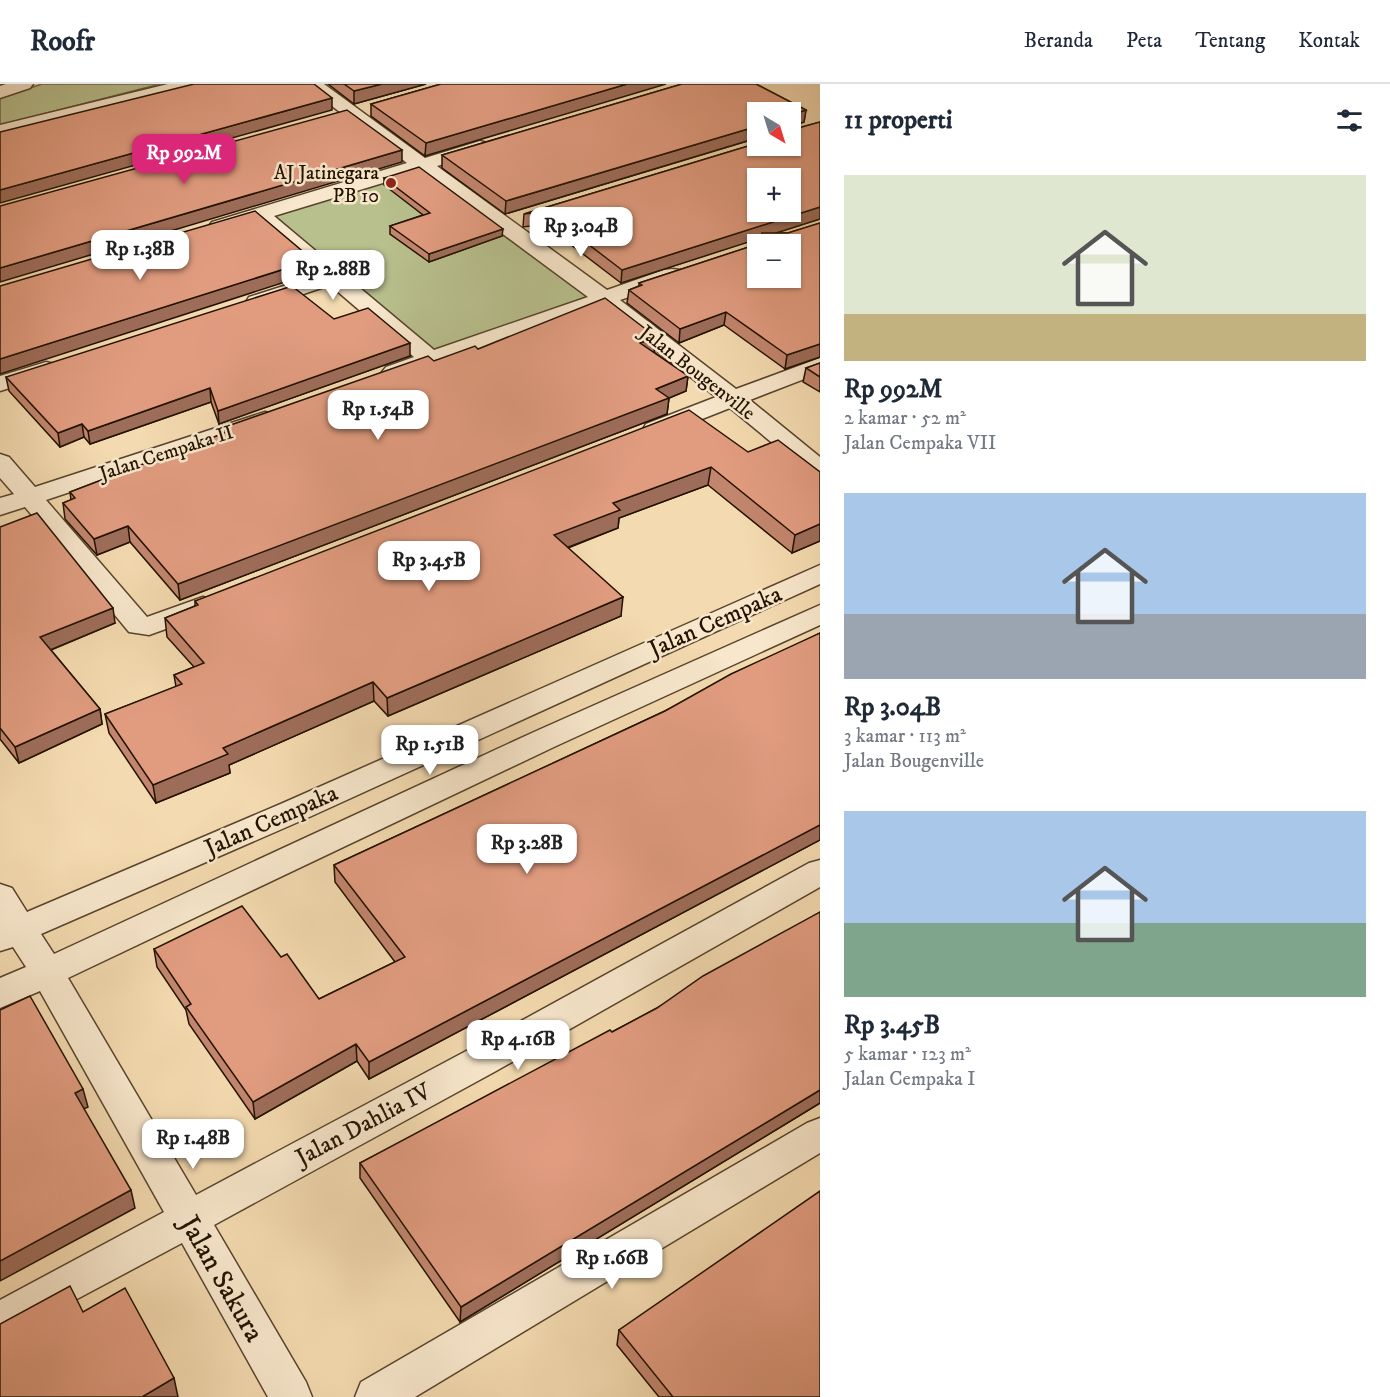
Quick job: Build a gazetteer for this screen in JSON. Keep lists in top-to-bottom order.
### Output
{
  "streets": {
    "street": [
      "Jalan Bougenville",
      "Jalan Cempaka II",
      "Jalan Cempaka",
      "Jalan Dahlia IV",
      "Jalan Sakura"
    ]
  },
  "crossings": [
    ["Jalan Cempaka", "Jalan Sakura"],
    ["Jalan Dahlia IV", "Jalan Sakura"]
  ],
  "places": ["AJ Jatinegara PB 10"],
  "north": "bottom right",
  "page": {
    "header": "Roofr",
    "nav": [
      "Beranda",
      "Peta",
      "Tentang",
      "Kontak"
    ],
    "heading": "11 properti",
    "map_buttons": ["+", "−"],
    "price": [
      "Rp 992M",
      "Rp 3.04B",
      "Rp 1.38B",
      "Rp 2.88B",
      "Rp 1.54B",
      "Rp 3.45B",
      "Rp 1.51B",
      "Rp 3.28B",
      "Rp 4.16B",
      "Rp 1.48B",
      "Rp 1.66B"
    ],
    "list": [
      {
        "name": "Rp 992M",
        "note": "2 kamar · 52 m² · Jalan Cempaka VII"
      },
      {
        "name": "Rp 3.04B",
        "note": "3 kamar · 113 m² · Jalan Bougenville"
      },
      {
        "name": "Rp 3.45B",
        "note": "5 kamar · 123 m² · Jalan Cempaka I"
      }
    ]
  }
}
